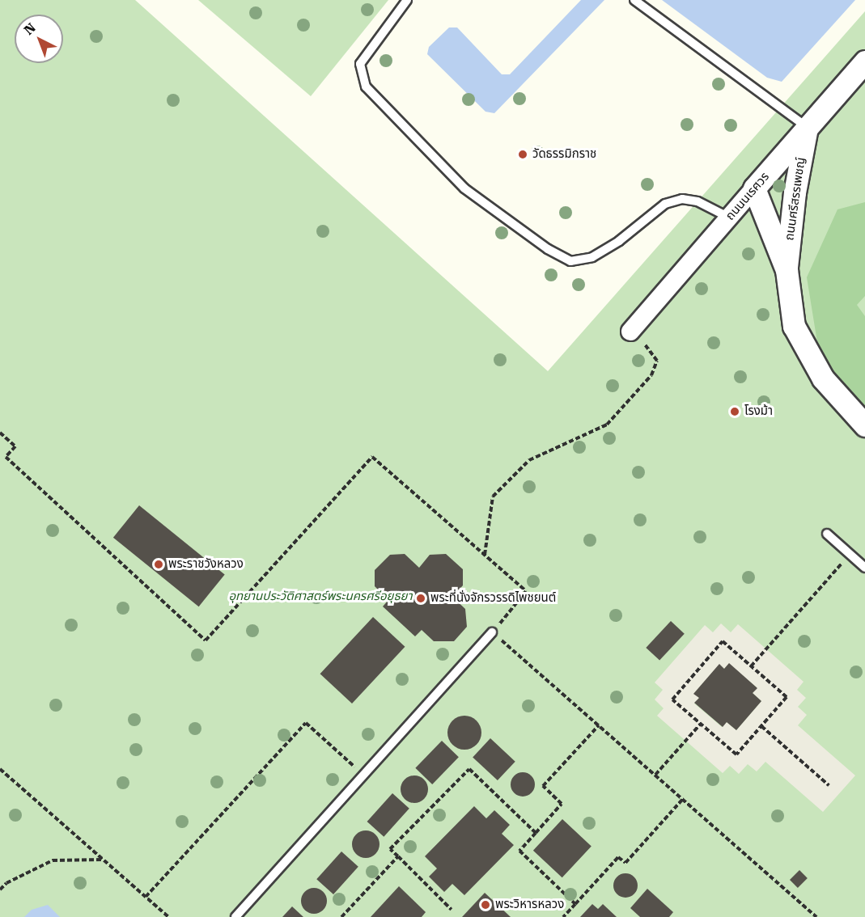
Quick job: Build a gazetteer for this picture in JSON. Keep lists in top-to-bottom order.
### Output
{
  "streets": {
    "street": ["ถนนนเรศวร", "ถนนศรีสรรเพชญ์"]
  },
  "crossings": [
    ["ถนนนเรศวร", "ถนนศรีสรรเพชญ์"]
  ],
  "parks": ["อุทยานประวัติศาสตร์พระนครศรีอยุธยา"],
  "places": [
    "วัดธรรมิกราช",
    "โรงม้า",
    "พระราชวังหลวง",
    "พระที่นั่งจักรวรรดิไพชยนต์",
    "พระวิหารหลวง"
  ],
  "north": "top left"
}
